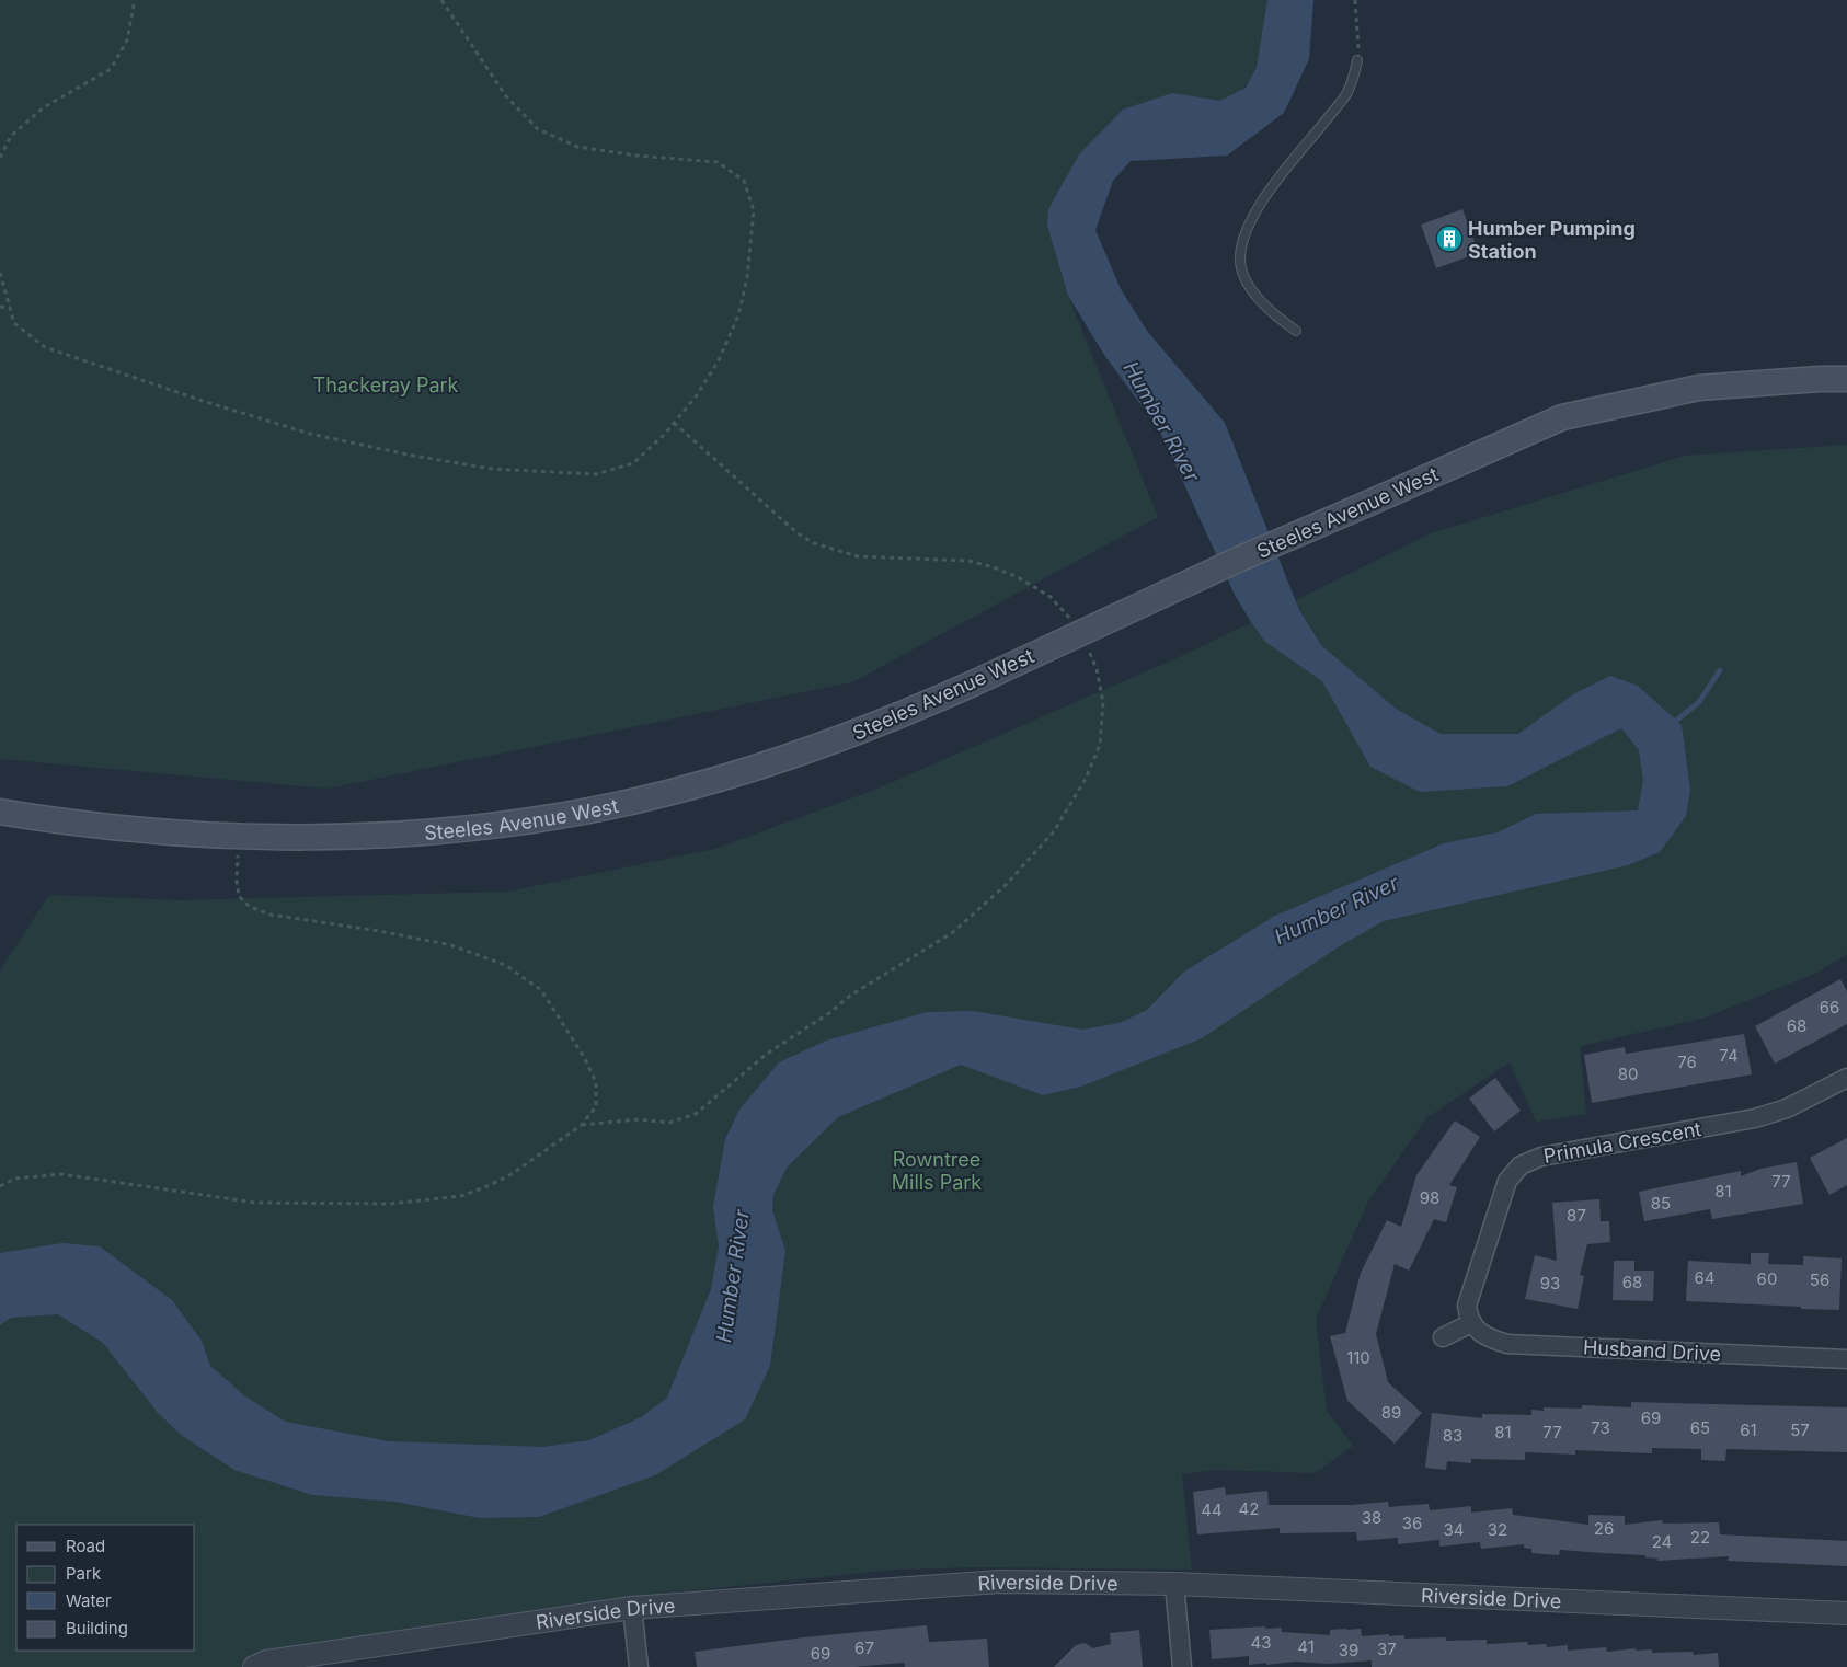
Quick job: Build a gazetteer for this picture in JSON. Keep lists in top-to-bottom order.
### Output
{
  "streets": {
    "main road": ["Steeles Avenue West"],
    "street": ["Primula Crescent", "Husband Drive", "Riverside Drive"]
  },
  "crossings": [
    ["Primula Crescent", "Husband Drive"]
  ],
  "water": ["Humber River"],
  "parks": ["Thackeray Park", "Rowntree Mills Park"],
  "places": {
    "building": ["Humber Pumping Station"]
  },
  "house_numbers": [
    "66",
    "68",
    "74",
    "76",
    "80",
    "77",
    "81",
    "98",
    "85",
    "87",
    "64",
    "60",
    "56",
    "68",
    "93",
    "110",
    "89",
    "69",
    "73",
    "65",
    "61",
    "57",
    "81",
    "77",
    "83",
    "42",
    "44",
    "38",
    "36",
    "26",
    "34",
    "32",
    "22",
    "24",
    "43",
    "41",
    "67",
    "37",
    "39",
    "69"
  ],
  "legend": [
    "Road",
    "Park",
    "Water",
    "Building"
  ]
}
